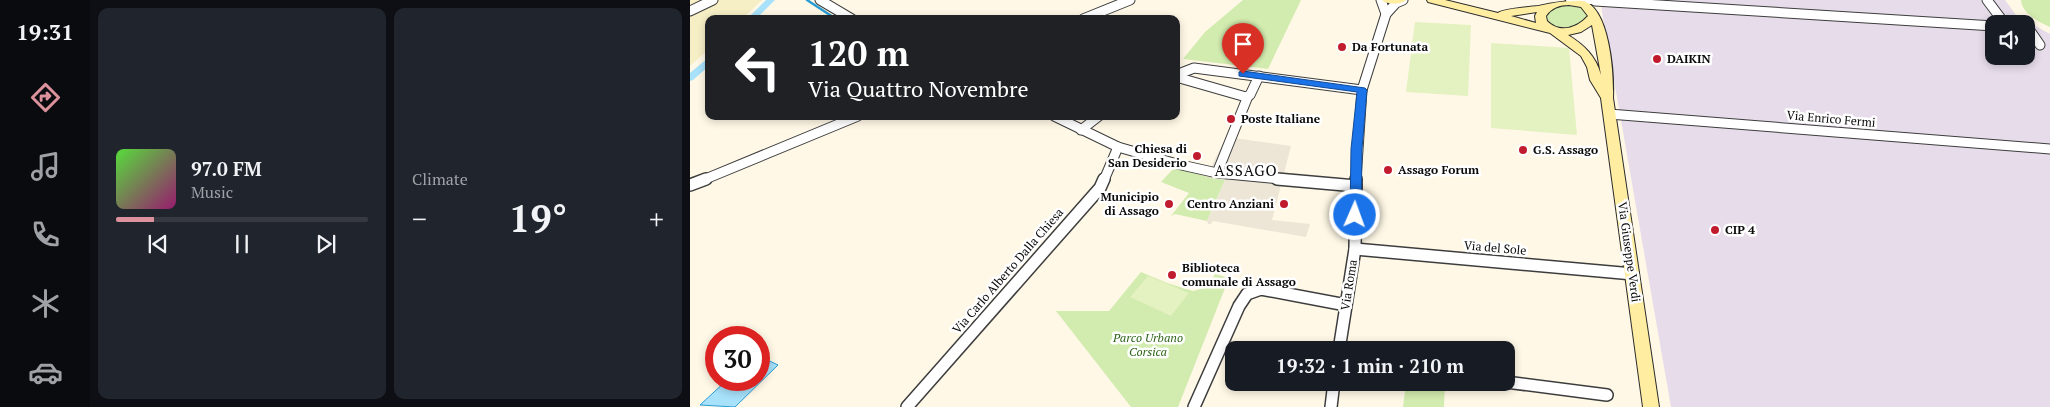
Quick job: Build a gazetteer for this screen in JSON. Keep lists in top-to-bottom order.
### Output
{
  "streets": {
    "main road": ["Via Giuseppe Verdi"],
    "street": [
      "Via Enrico Fermi",
      "Via del Sole",
      "Via Carlo Alberto Dalla Chiesa",
      "Via Roma"
    ]
  },
  "crossings": [
    ["Via Enrico Fermi", "Via Giuseppe Verdi"],
    ["Via del Sole", "Via Giuseppe Verdi"],
    ["Via del Sole", "Via Roma"]
  ],
  "districts": ["ASSAGO"],
  "parks": ["Parco Urbano Corsica"],
  "places": [
    "Da Fortunata",
    "DAIKIN",
    "Poste Italiane",
    "G.S. Assago",
    "Chiesa di San Desiderio",
    "Assago Forum",
    "Municipio di Assago",
    "Centro Anziani",
    "CIP 4",
    "Biblioteca comunale di Assago"
  ],
  "page": {
    "tabs": "19:31",
    "tile": "Climate",
    "turn": ["120 m", "Via Quattro Novembre"],
    "song": ["97.0 FM", "Music"],
    "heat": ["−", "19°", "+"],
    "limit": "30",
    "trip": "19:32 · 1 min · 210 m"
  }
}
